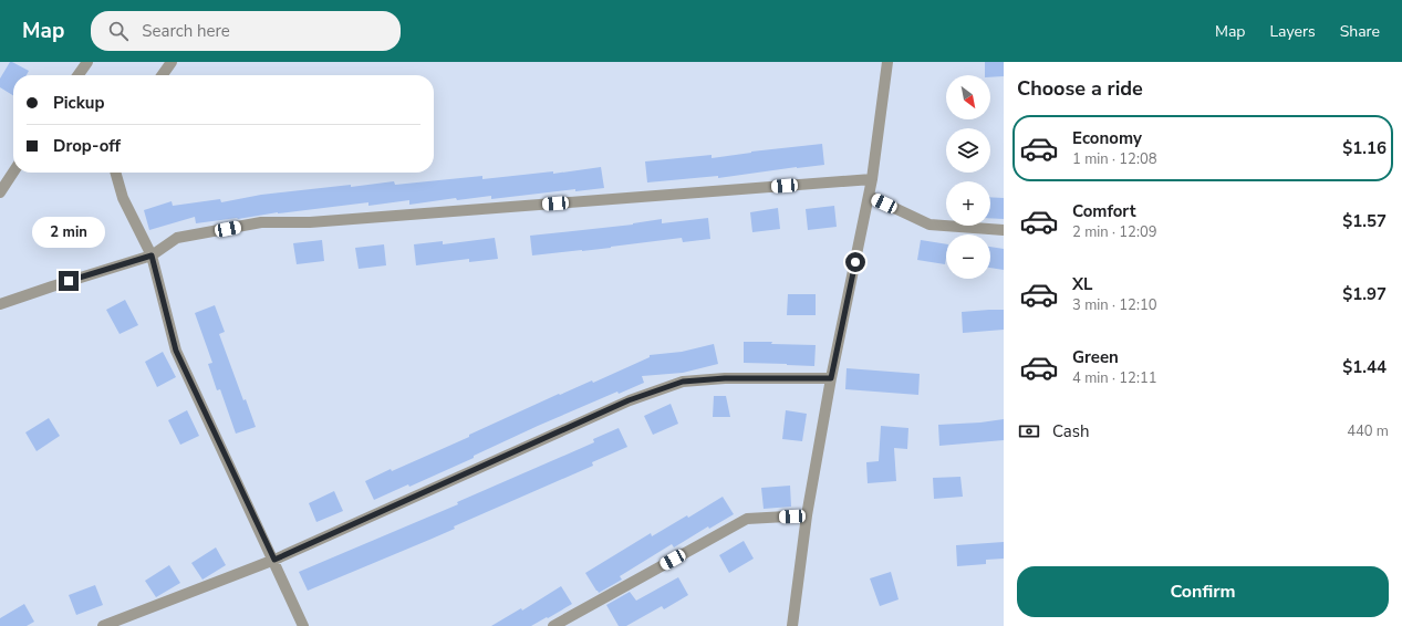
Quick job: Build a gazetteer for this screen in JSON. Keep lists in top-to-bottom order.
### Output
{
  "north": "bottom right",
  "page": {
    "header": "Map",
    "search": "Search here",
    "nav": ["Map", "Layers", "Share"],
    "heading": "Choose a ride",
    "map_buttons": ["+", "−"],
    "banner": ["Pickup", "Drop-off"],
    "list": [
      {
        "name": "Economy",
        "note": "1 min · 12:08",
        "value": "$1.16"
      },
      {
        "name": "Comfort",
        "note": "2 min · 12:09",
        "value": "$1.57"
      },
      {
        "name": "XL",
        "note": "3 min · 12:10",
        "value": "$1.97"
      },
      {
        "name": "Green",
        "note": "4 min · 12:11",
        "value": "$1.44"
      }
    ],
    "bubble": "2 min",
    "pay": ["Cash", "440 m"],
    "buttons": "Confirm"
  }
}
